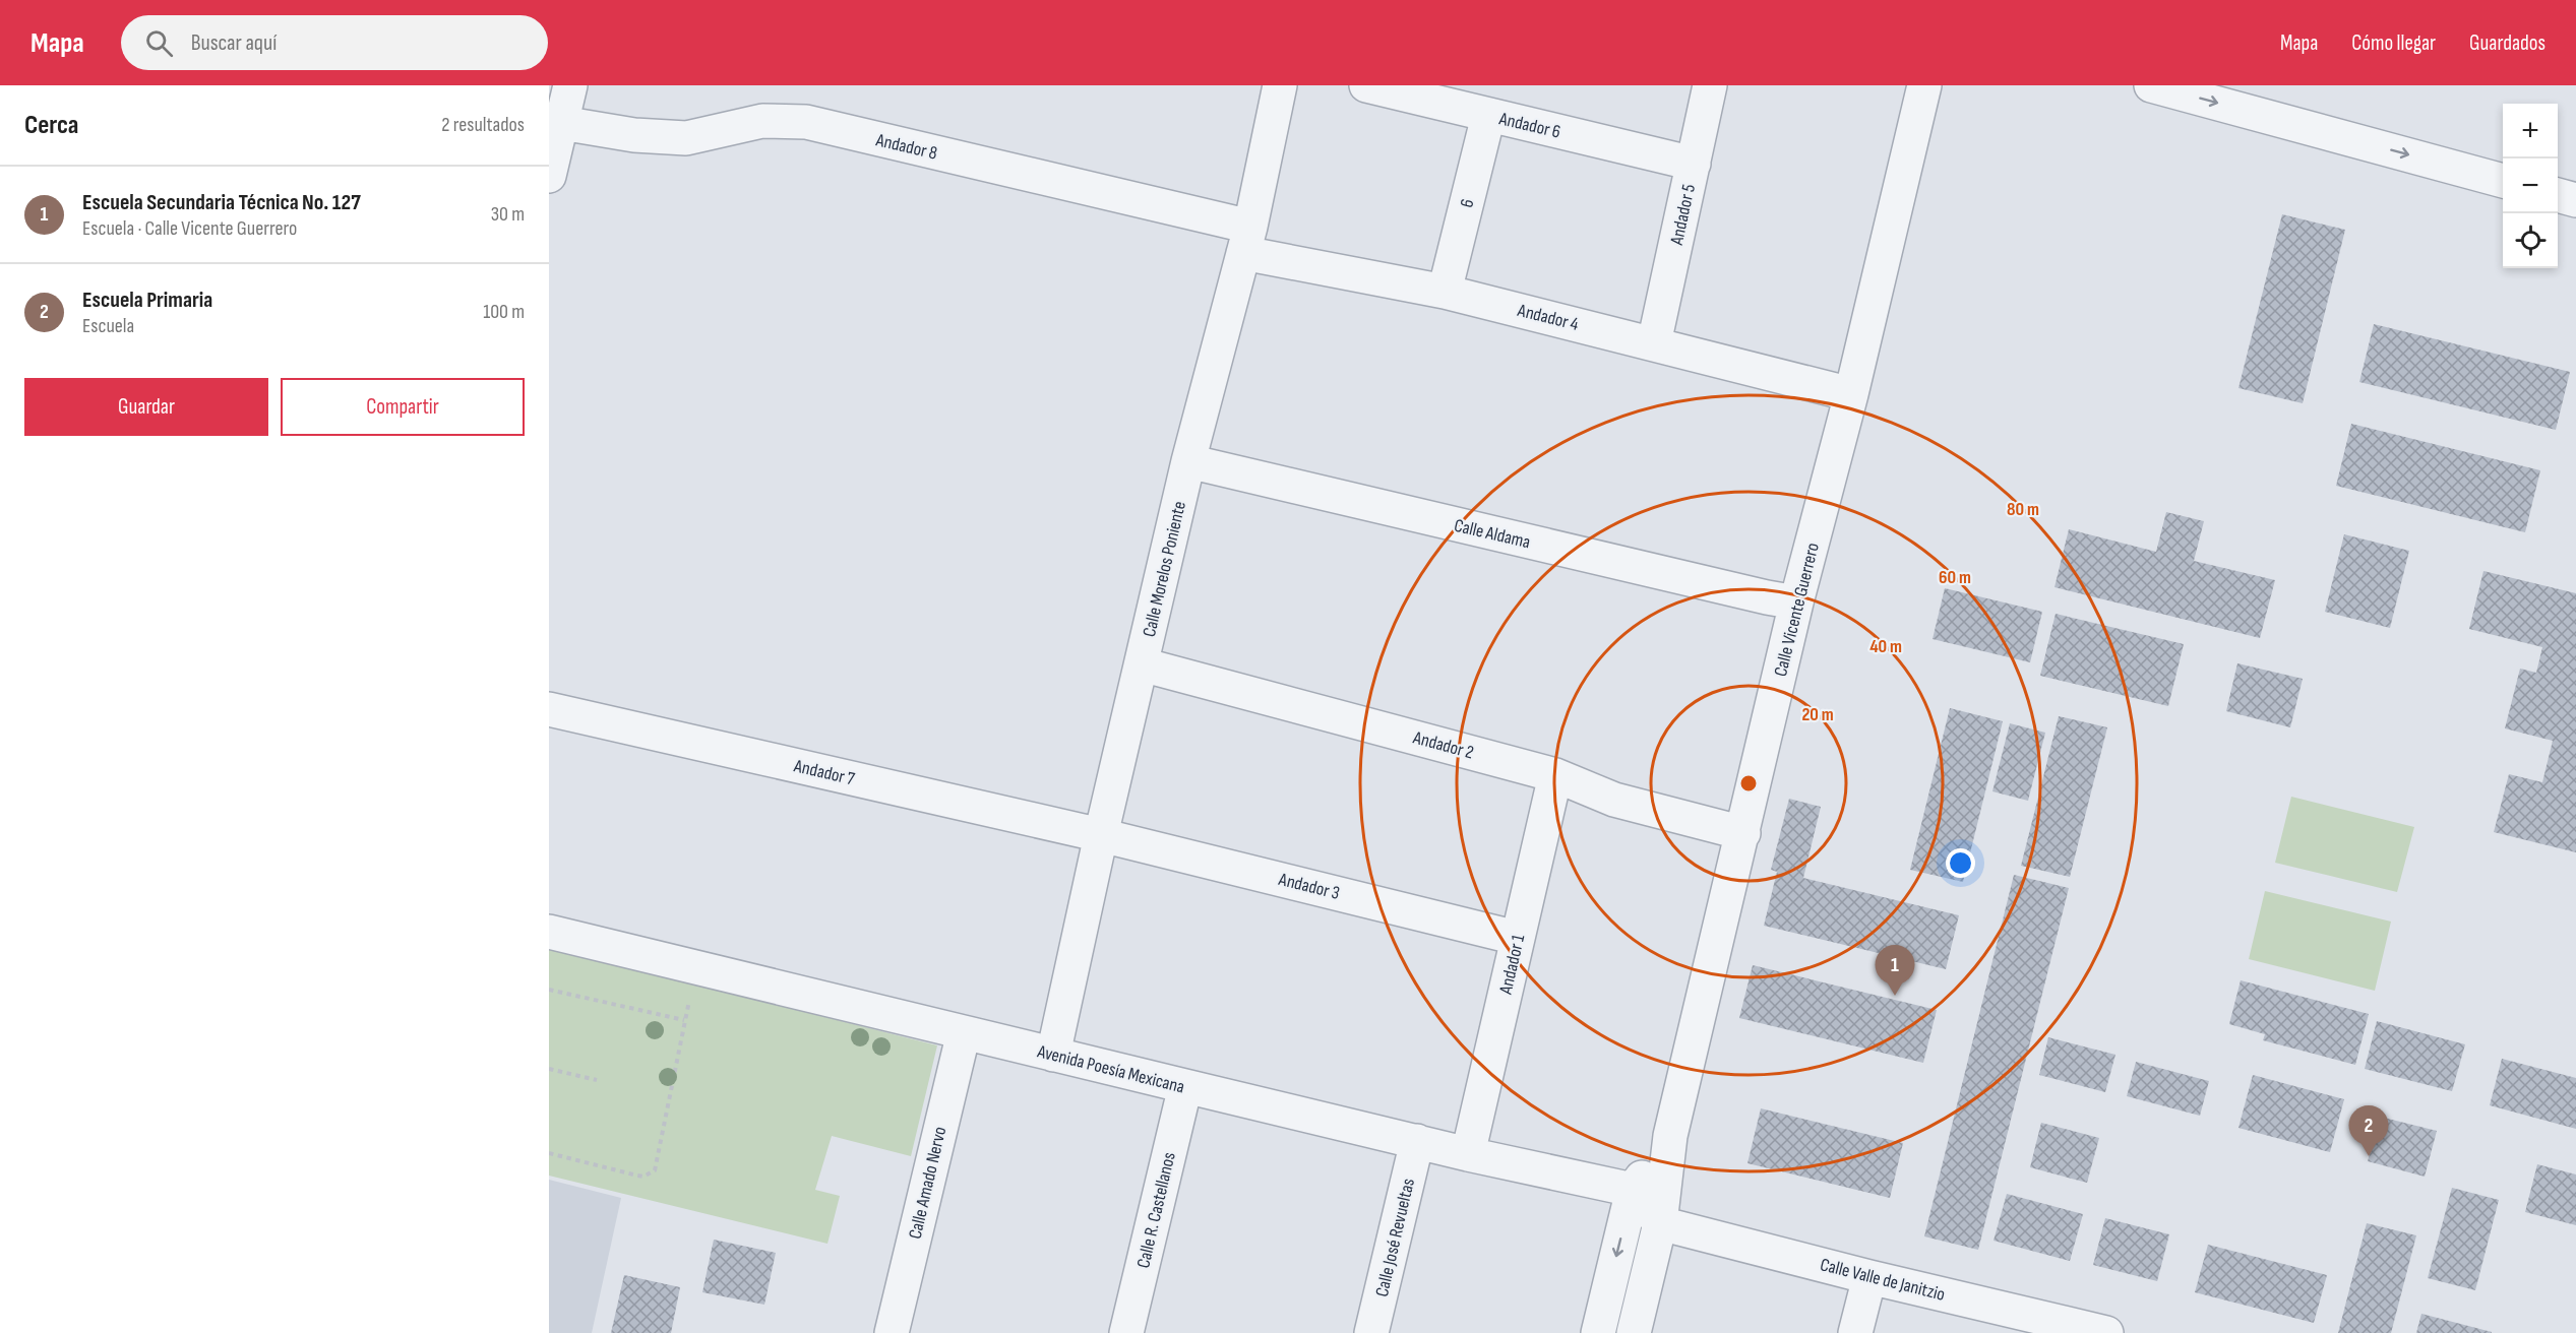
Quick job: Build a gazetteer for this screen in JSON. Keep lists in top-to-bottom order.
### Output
{
  "streets": {
    "street": [
      "Andador 6",
      "Andador 8",
      "6",
      "Andador 5",
      "Andador 4",
      "Calle Aldama",
      "Calle Morelos Poniente",
      "Calle Vicente Guerrero",
      "Andador 2",
      "Andador 7",
      "Andador 3",
      "Andador 1",
      "Avenida Poesía Mexicana",
      "Calle Amado Nervo",
      "Calle R. Castellanos",
      "Calle José Revueltas",
      "Calle Valle de Janitzio"
    ]
  },
  "crossings": [
    ["Andador 6", "6"],
    ["Andador 6", "Andador 5"],
    ["Andador 8", "Andador 4"],
    ["Andador 8", "Calle Morelos Poniente"],
    ["6", "Andador 4"],
    ["Andador 5", "Andador 4"],
    ["Andador 4", "Calle Morelos Poniente"],
    ["Andador 4", "Calle Vicente Guerrero"],
    ["Calle Aldama", "Calle Morelos Poniente"],
    ["Calle Aldama", "Calle Vicente Guerrero"],
    ["Calle Morelos Poniente", "Andador 2"],
    ["Calle Morelos Poniente", "Andador 7"],
    ["Calle Morelos Poniente", "Andador 3"],
    ["Calle Morelos Poniente", "Avenida Poesía Mexicana"],
    ["Calle Vicente Guerrero", "Andador 2"],
    ["Calle Vicente Guerrero", "Avenida Poesía Mexicana"],
    ["Calle Vicente Guerrero", "Calle Valle de Janitzio"],
    ["Andador 2", "Andador 1"],
    ["Andador 7", "Andador 3"],
    ["Andador 3", "Andador 1"],
    ["Andador 1", "Avenida Poesía Mexicana"],
    ["Avenida Poesía Mexicana", "Calle Amado Nervo"],
    ["Avenida Poesía Mexicana", "Calle R. Castellanos"],
    ["Avenida Poesía Mexicana", "Calle José Revueltas"]
  ],
  "page": {
    "header": "Mapa",
    "search": "Buscar aquí",
    "nav": ["Mapa", "Cómo llegar", "Guardados"],
    "heading": ["Cerca", "2 resultados"],
    "map_buttons": ["+", "−"],
    "list": [
      {
        "mark": "1",
        "name": "Escuela Secundaria Técnica No. 127",
        "note": "Escuela · Calle Vicente Guerrero",
        "value": "30 m"
      },
      {
        "mark": "2",
        "name": "Escuela Primaria",
        "note": "Escuela",
        "value": "100 m"
      }
    ],
    "buttons": ["Guardar", "Compartir"],
    "pins": ["1", "2"]
  },
  "rings": [
    "80 m",
    "60 m",
    "40 m",
    "20 m"
  ]
}
